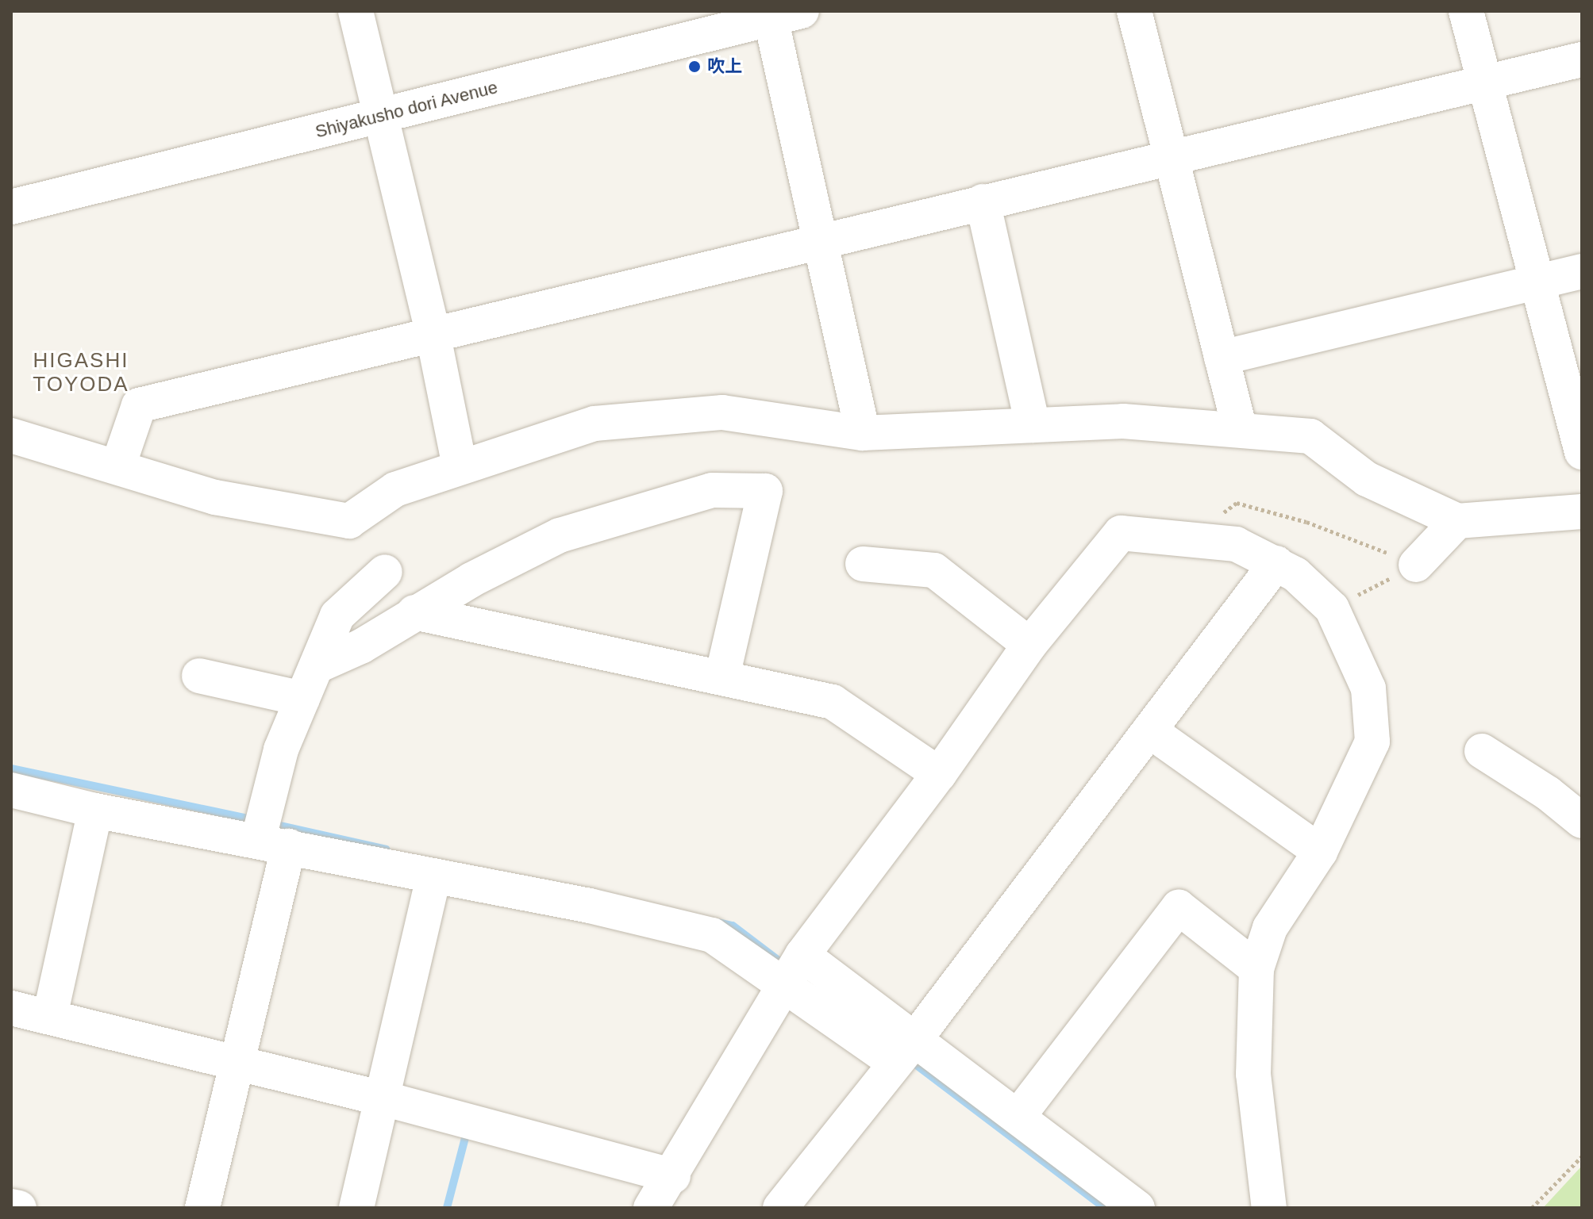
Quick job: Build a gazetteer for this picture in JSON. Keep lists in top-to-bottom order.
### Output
{
  "streets": {
    "street": ["Shiyakusho dori Avenue"]
  },
  "districts": ["HIGASHI TOYODA"],
  "places": ["吹上"]
}
